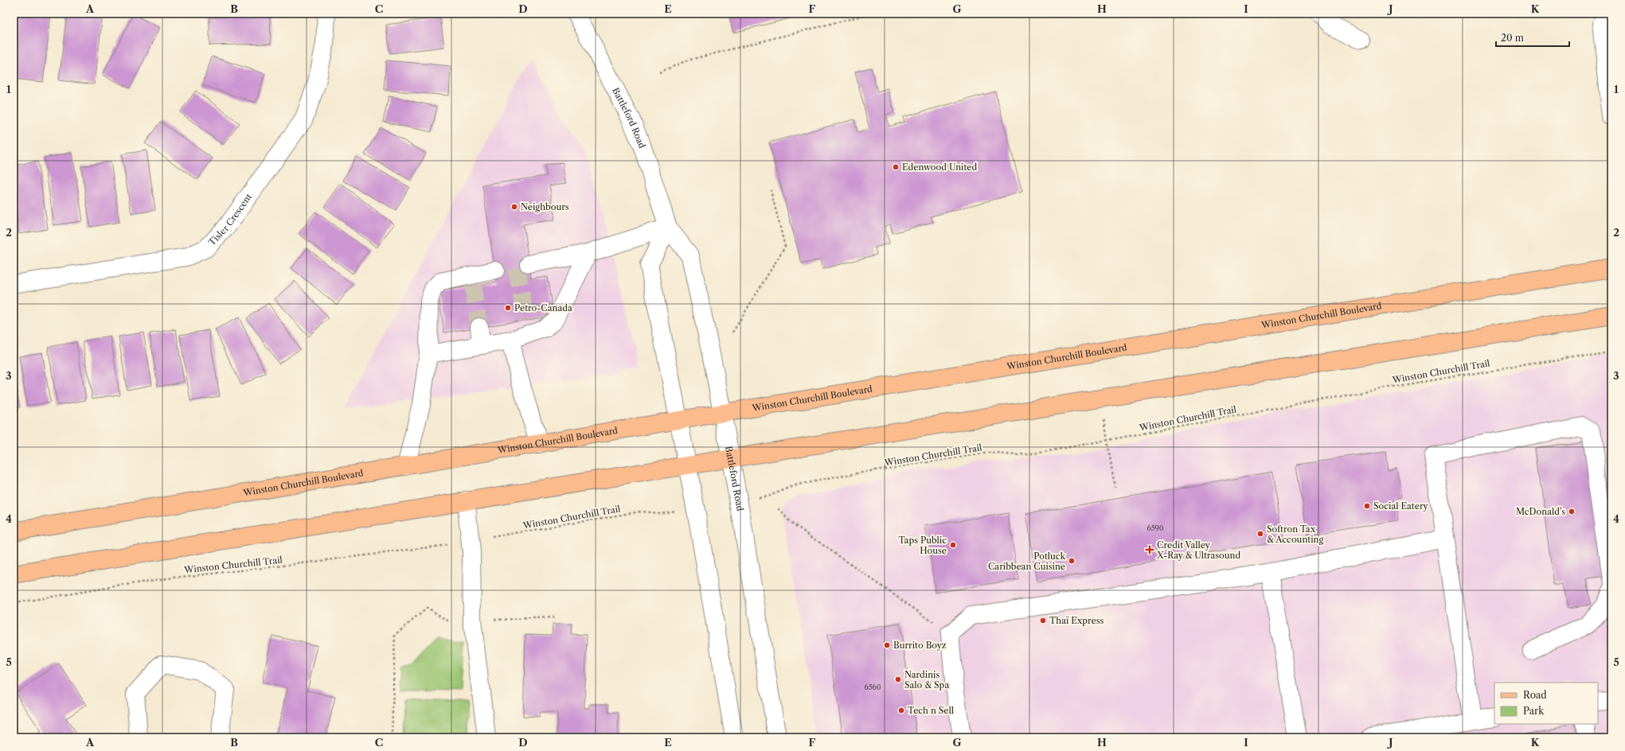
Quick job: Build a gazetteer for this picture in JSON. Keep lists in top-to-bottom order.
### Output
{
  "streets": {
    "main road": ["Winston Churchill Boulevard"],
    "street": ["Battleford Road", "Tisler Crescent"],
    "path": ["Winston Churchill Trail"]
  },
  "crossings": [
    ["Battleford Road", "Winston Churchill Boulevard"]
  ],
  "places": {
    "other": [
      "Edenwood United",
      "Neighbours",
      "Petro-Canada",
      "Social Eatery",
      "McDonald's",
      "Softron Tax & Accounting",
      "Taps Public House",
      "Potluck Caribbean Cuisine",
      "Thaï Express",
      "Burrito Boyz",
      "Nardinis Salo & Spa",
      "Tech n Sell"
    ],
    "health": ["Credit Valley X-Ray & Ultrasound"]
  },
  "house_numbers": ["6590", "6560"],
  "legend": ["Road", "Park"],
  "scale_bar": "20 m",
  "grid": {
    "columns": [
      "A",
      "B",
      "C",
      "D",
      "E",
      "F",
      "G",
      "H",
      "I",
      "J",
      "K"
    ],
    "rows": [
      "1",
      "2",
      "3",
      "4",
      "5"
    ]
  }
}
